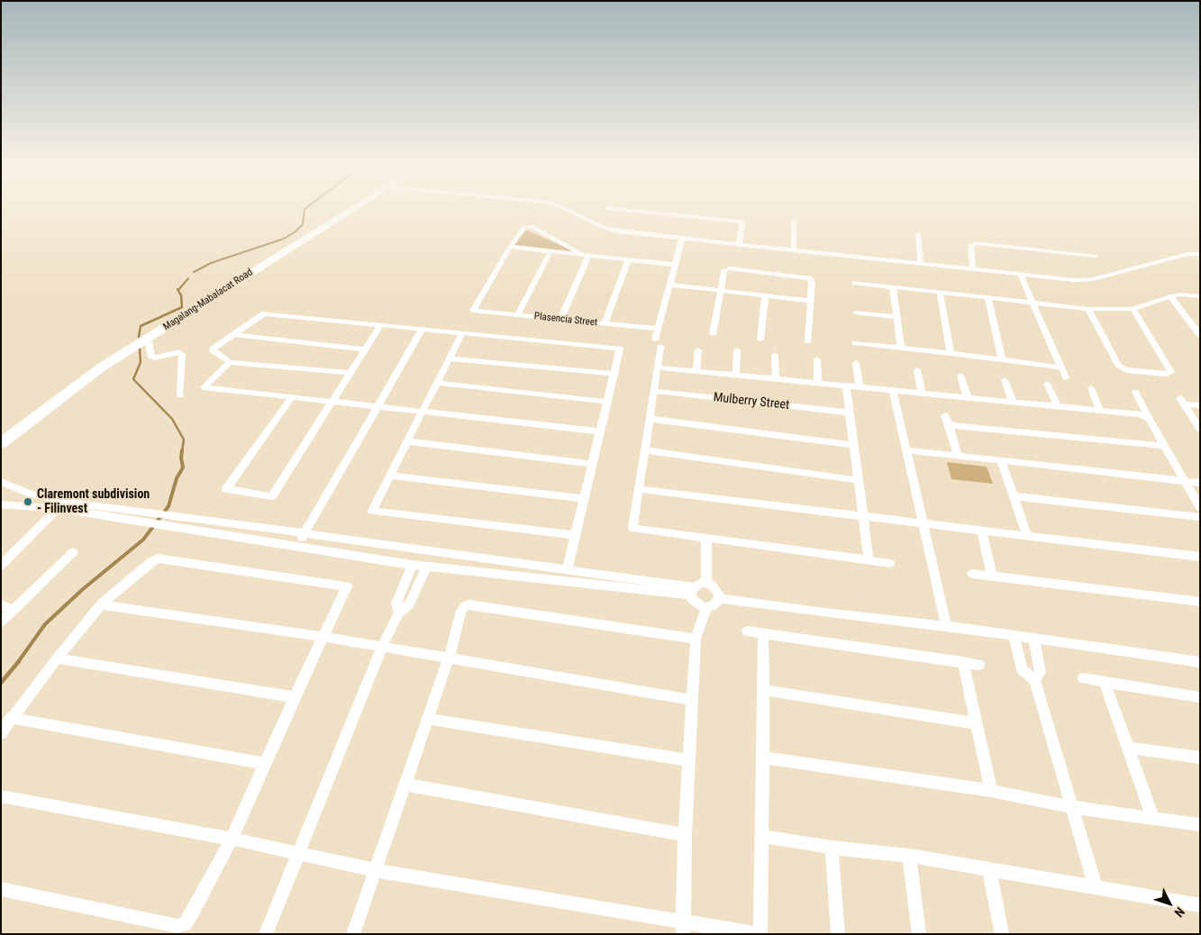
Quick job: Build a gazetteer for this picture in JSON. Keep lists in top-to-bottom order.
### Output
{
  "streets": {
    "main road": ["Magalang-Mabalacat Road"],
    "street": ["Plasencia Street", "Mulberry Street"]
  },
  "places": ["Claremont subdivision - Filinvest"],
  "north": "bottom right"
}
